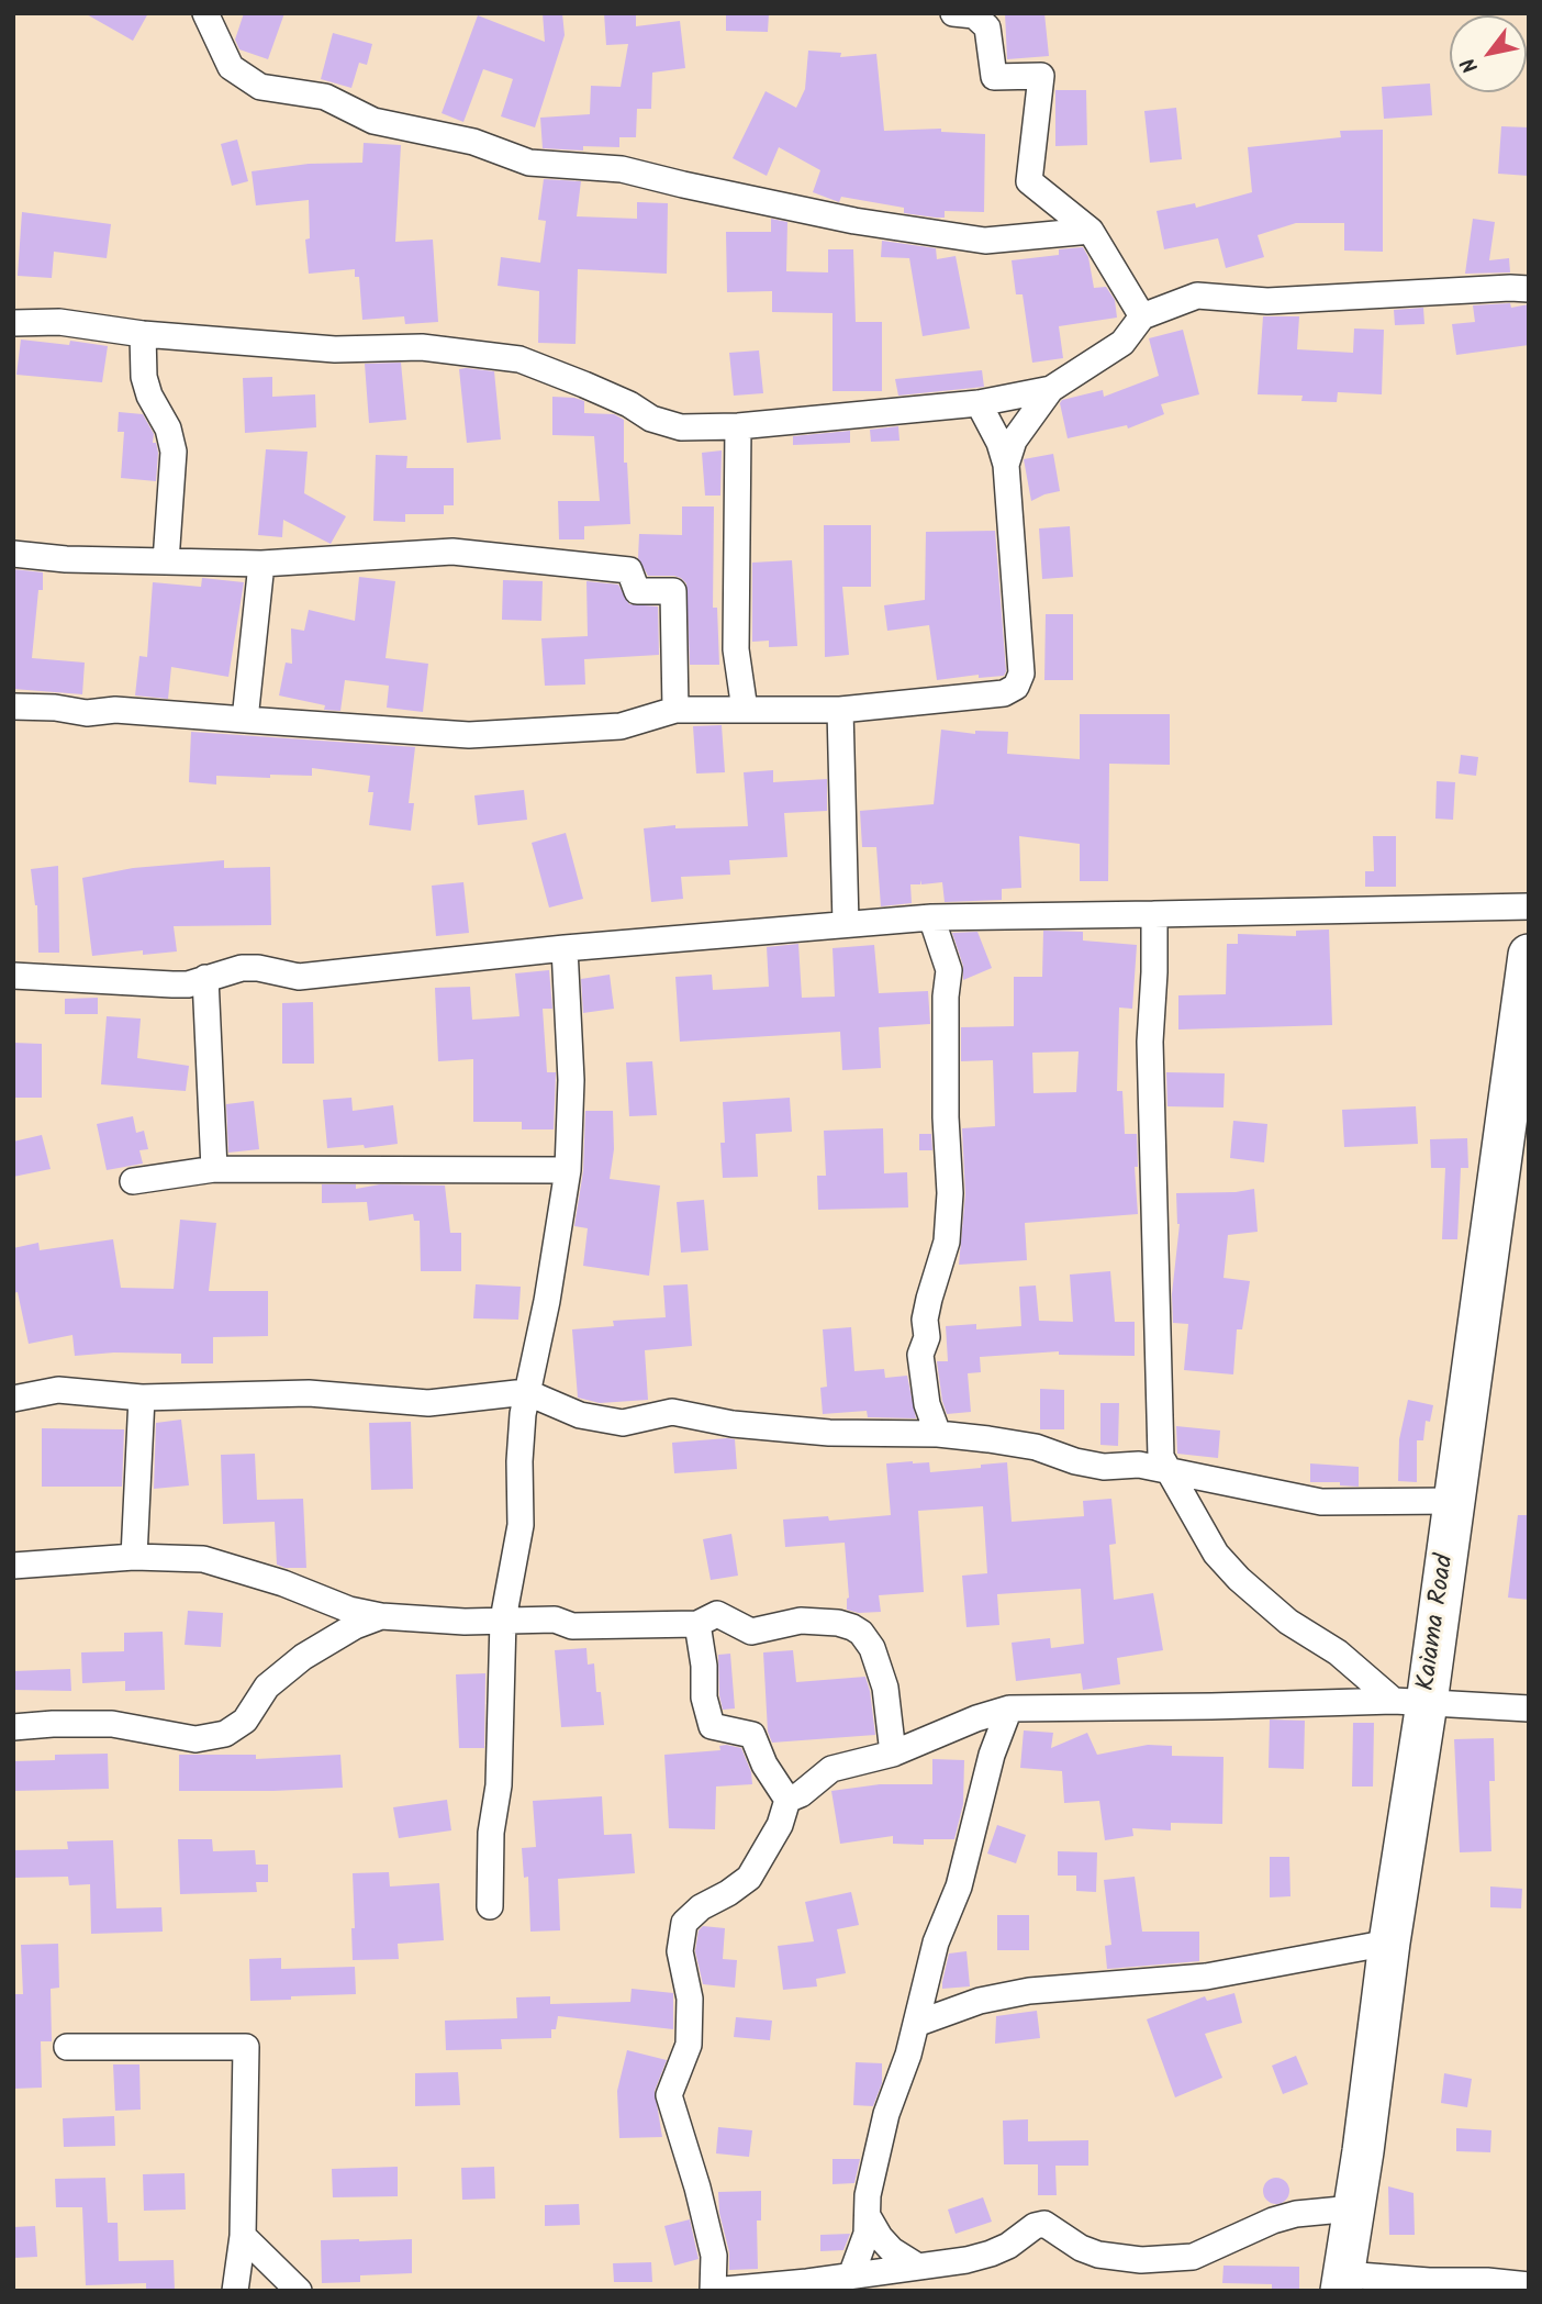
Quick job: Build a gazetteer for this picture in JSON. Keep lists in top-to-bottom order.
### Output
{
  "streets": {
    "highway": ["Kaiama Road"]
  },
  "north": "bottom left"
}
